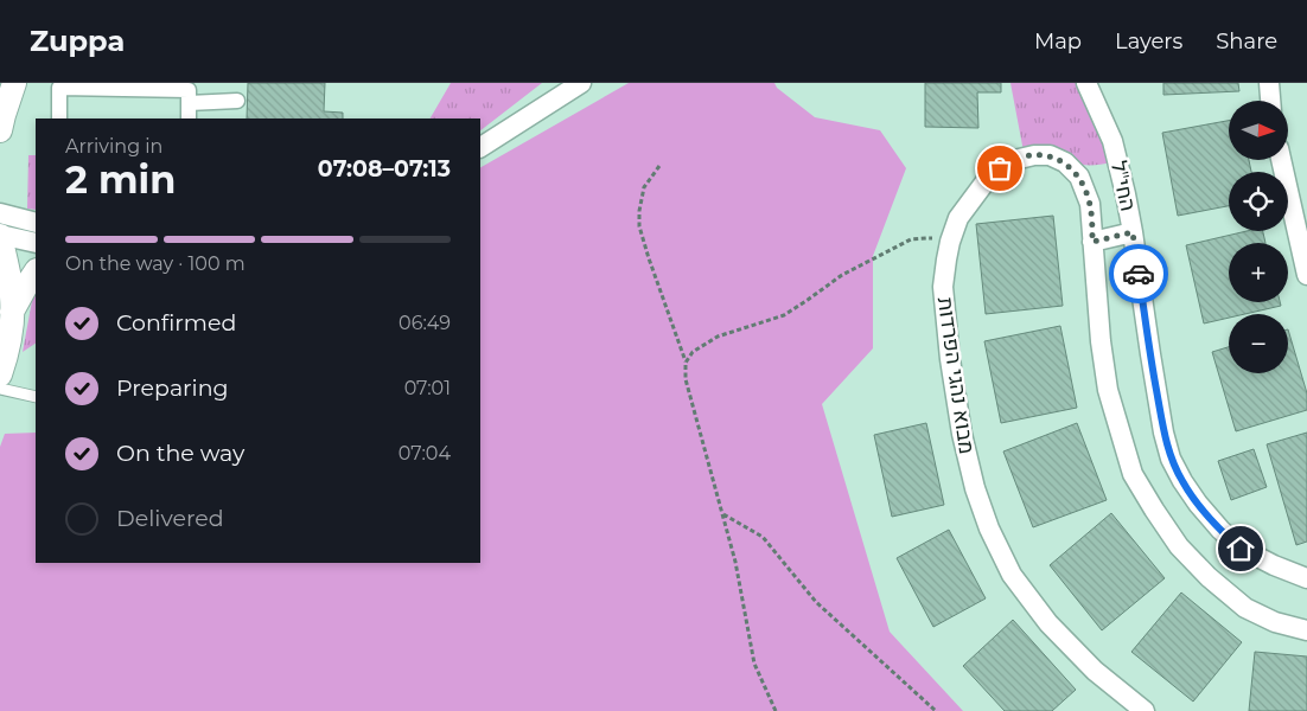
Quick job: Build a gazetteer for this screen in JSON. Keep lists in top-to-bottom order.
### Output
{
  "streets": {
    "street": ["החי\"ל", "מבוא נהגי הפרדות"]
  },
  "north": "right",
  "page": {
    "header": "Zuppa",
    "nav": ["Map", "Layers", "Share"],
    "map_buttons": ["+", "−"],
    "heading": ["2 min", "Arriving in", "07:08–07:13"],
    "bar": "On the way · 100 m",
    "list": [
      ["Confirmed", "06:49"],
      ["Preparing", "07:01"],
      ["On the way", "07:04"],
      "Delivered"
    ]
  }
}
